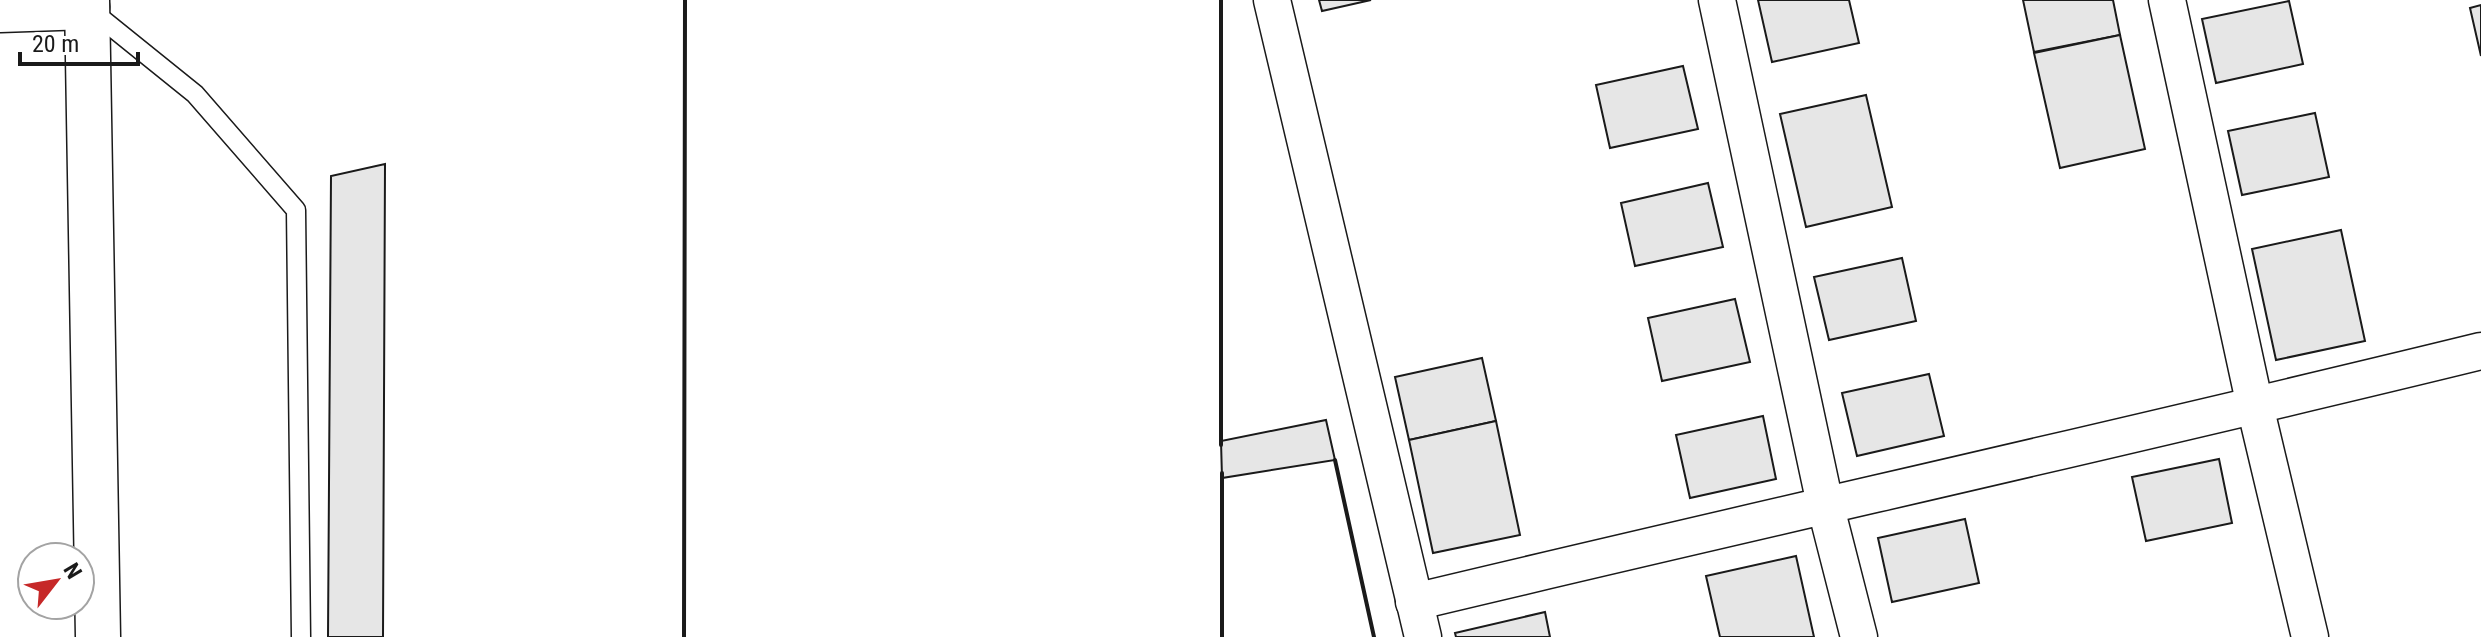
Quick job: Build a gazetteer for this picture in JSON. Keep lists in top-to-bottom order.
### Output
{
  "scale_bar": "20 m",
  "north": "top right"
}
